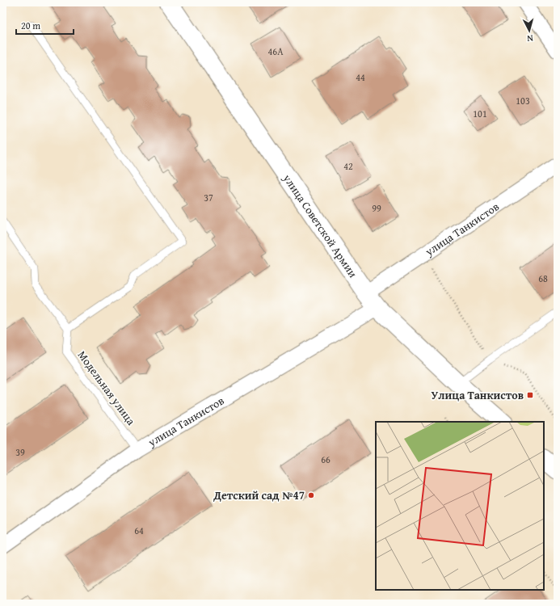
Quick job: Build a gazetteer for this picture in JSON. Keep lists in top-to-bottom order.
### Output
{
  "streets": {
    "street": ["улица Советской Армии", "улица Танкистов"],
    "lane": ["Модельная улица"]
  },
  "crossings": [
    ["улица Советской Армии", "улица Танкистов"],
    ["улица Танкистов", "Модельная улица"]
  ],
  "places": {
    "transit": ["Улица Танкистов"],
    "other": ["Детский сад №47"]
  },
  "house_numbers": [
    "46А",
    "44",
    "103",
    "101",
    "42",
    "37",
    "99",
    "68",
    "39",
    "66",
    "64"
  ],
  "scale_bar": "20 m",
  "north": "bottom"
}
